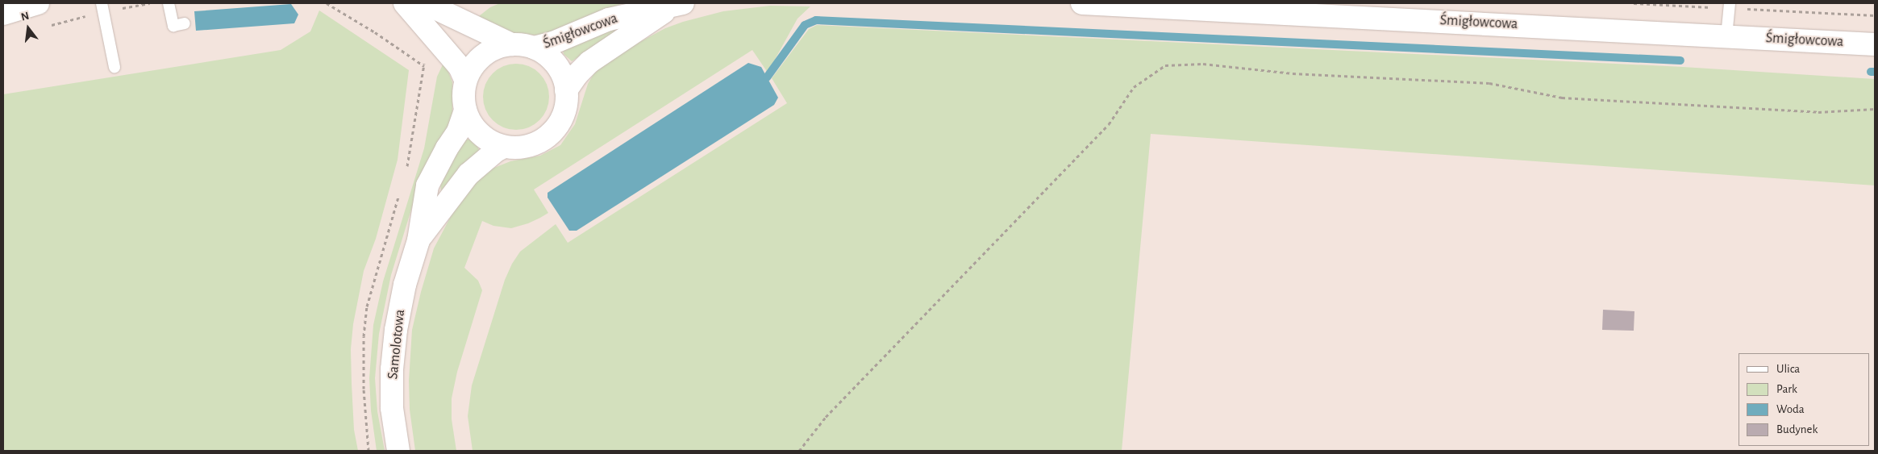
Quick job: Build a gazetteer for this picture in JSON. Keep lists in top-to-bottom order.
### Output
{
  "streets": {
    "street": ["Śmigłowcowa", "Samolotowa"]
  },
  "crossings": [
    ["Śmigłowcowa", "Samolotowa"]
  ],
  "legend": [
    "Ulica",
    "Park",
    "Woda",
    "Budynek"
  ],
  "north": "top"
}
